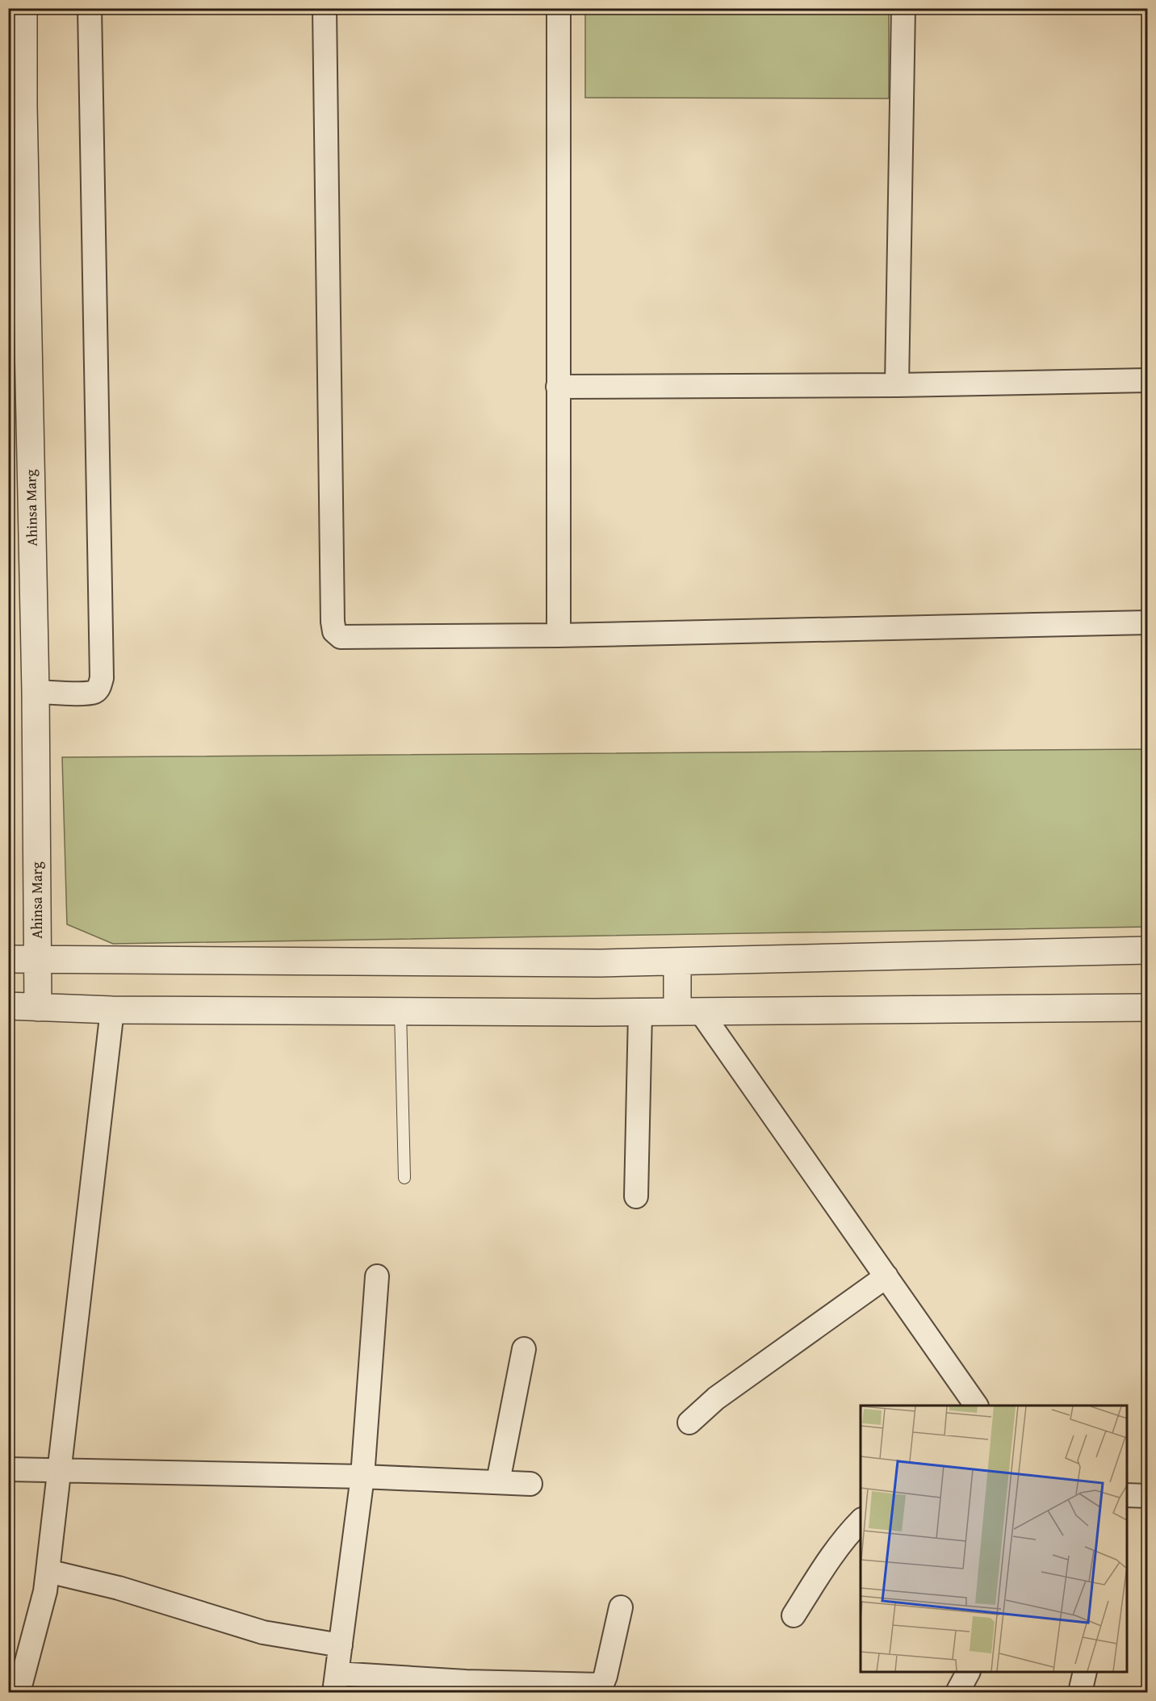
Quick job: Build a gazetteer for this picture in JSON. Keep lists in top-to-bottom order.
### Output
{
  "streets": {
    "street": ["Ahinsa Marg"]
  }
}
